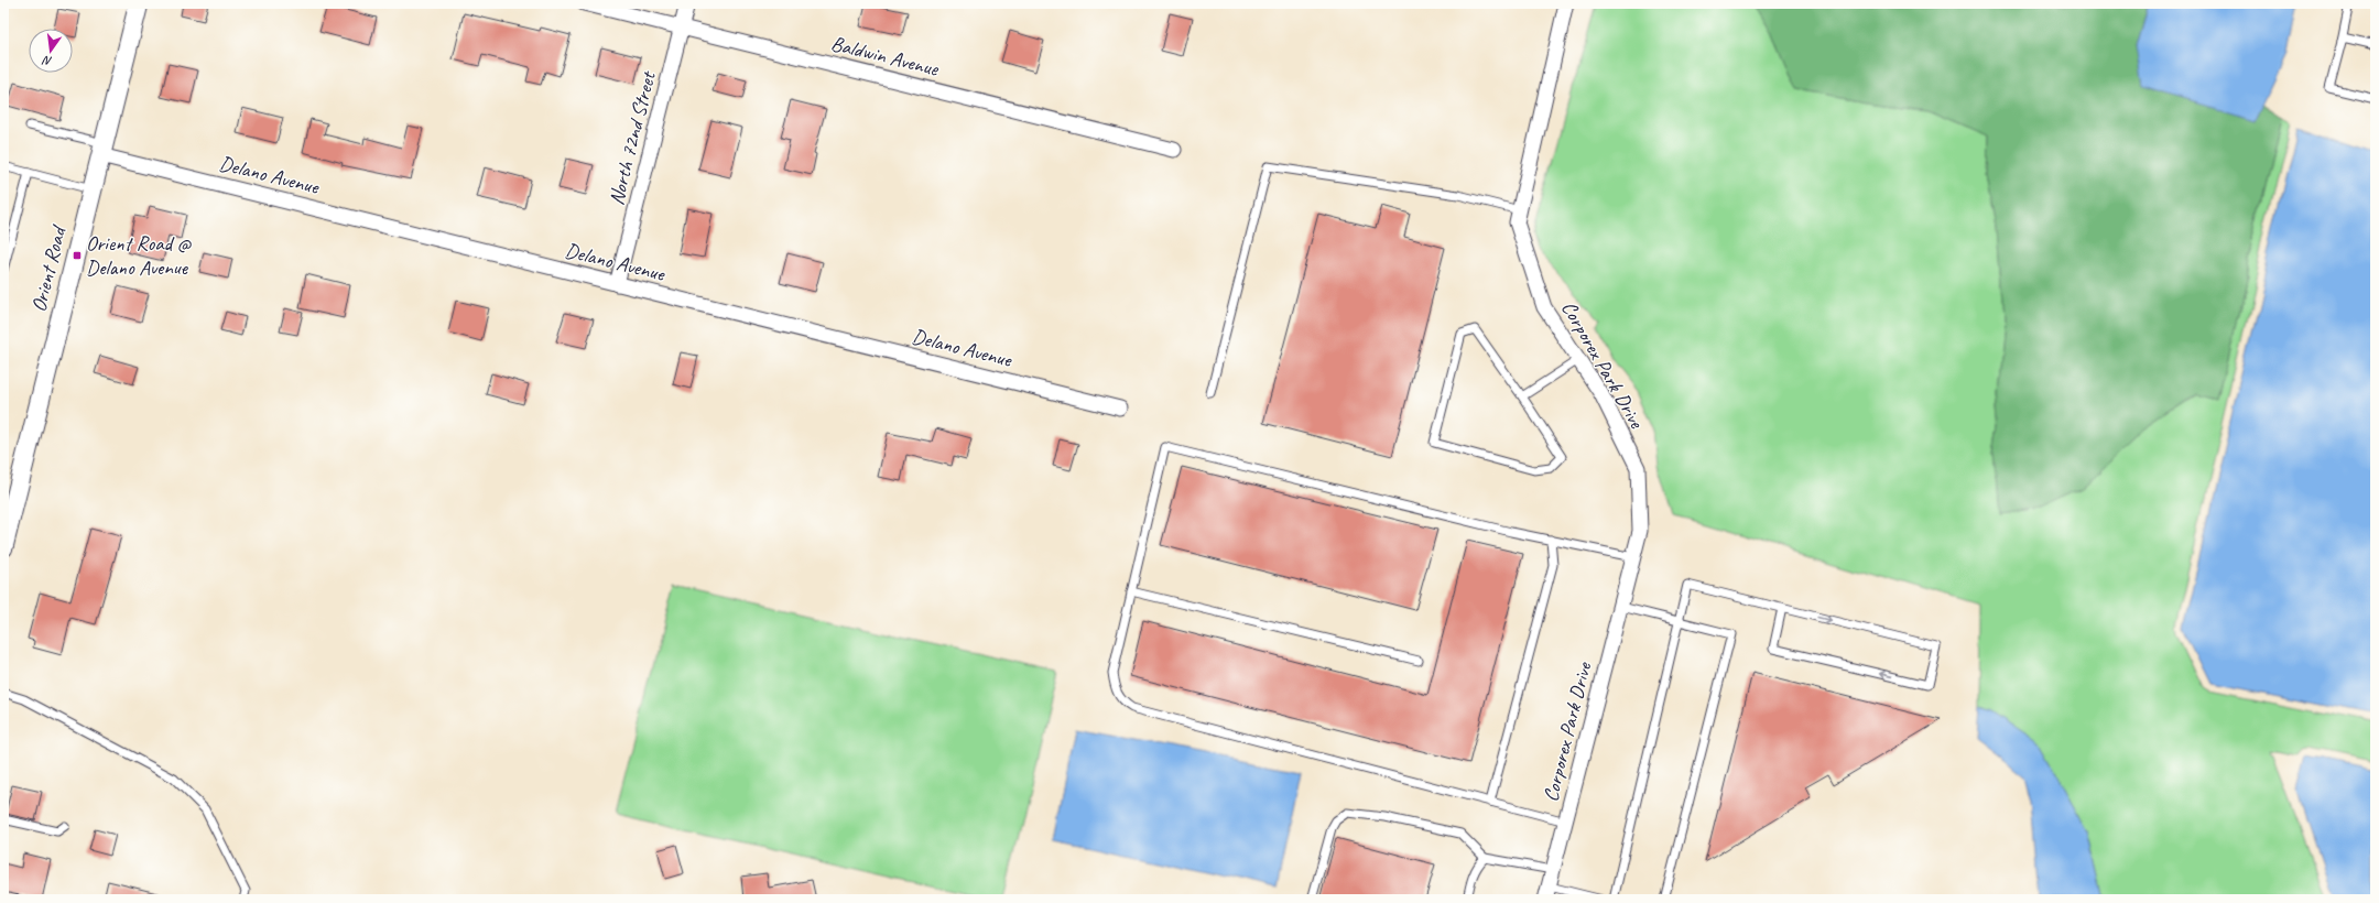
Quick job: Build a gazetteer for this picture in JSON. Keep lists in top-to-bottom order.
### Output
{
  "streets": {
    "street": [
      "Baldwin Avenue",
      "North 72nd Street",
      "Delano Avenue",
      "Orient Road",
      "Corporex Park Drive"
    ]
  },
  "crossings": [
    ["Baldwin Avenue", "North 72nd Street"],
    ["North 72nd Street", "Delano Avenue"],
    ["Delano Avenue", "Orient Road"]
  ],
  "places": {
    "transit": ["Orient Road @ Delano Avenue"]
  },
  "north": "bottom"
}
